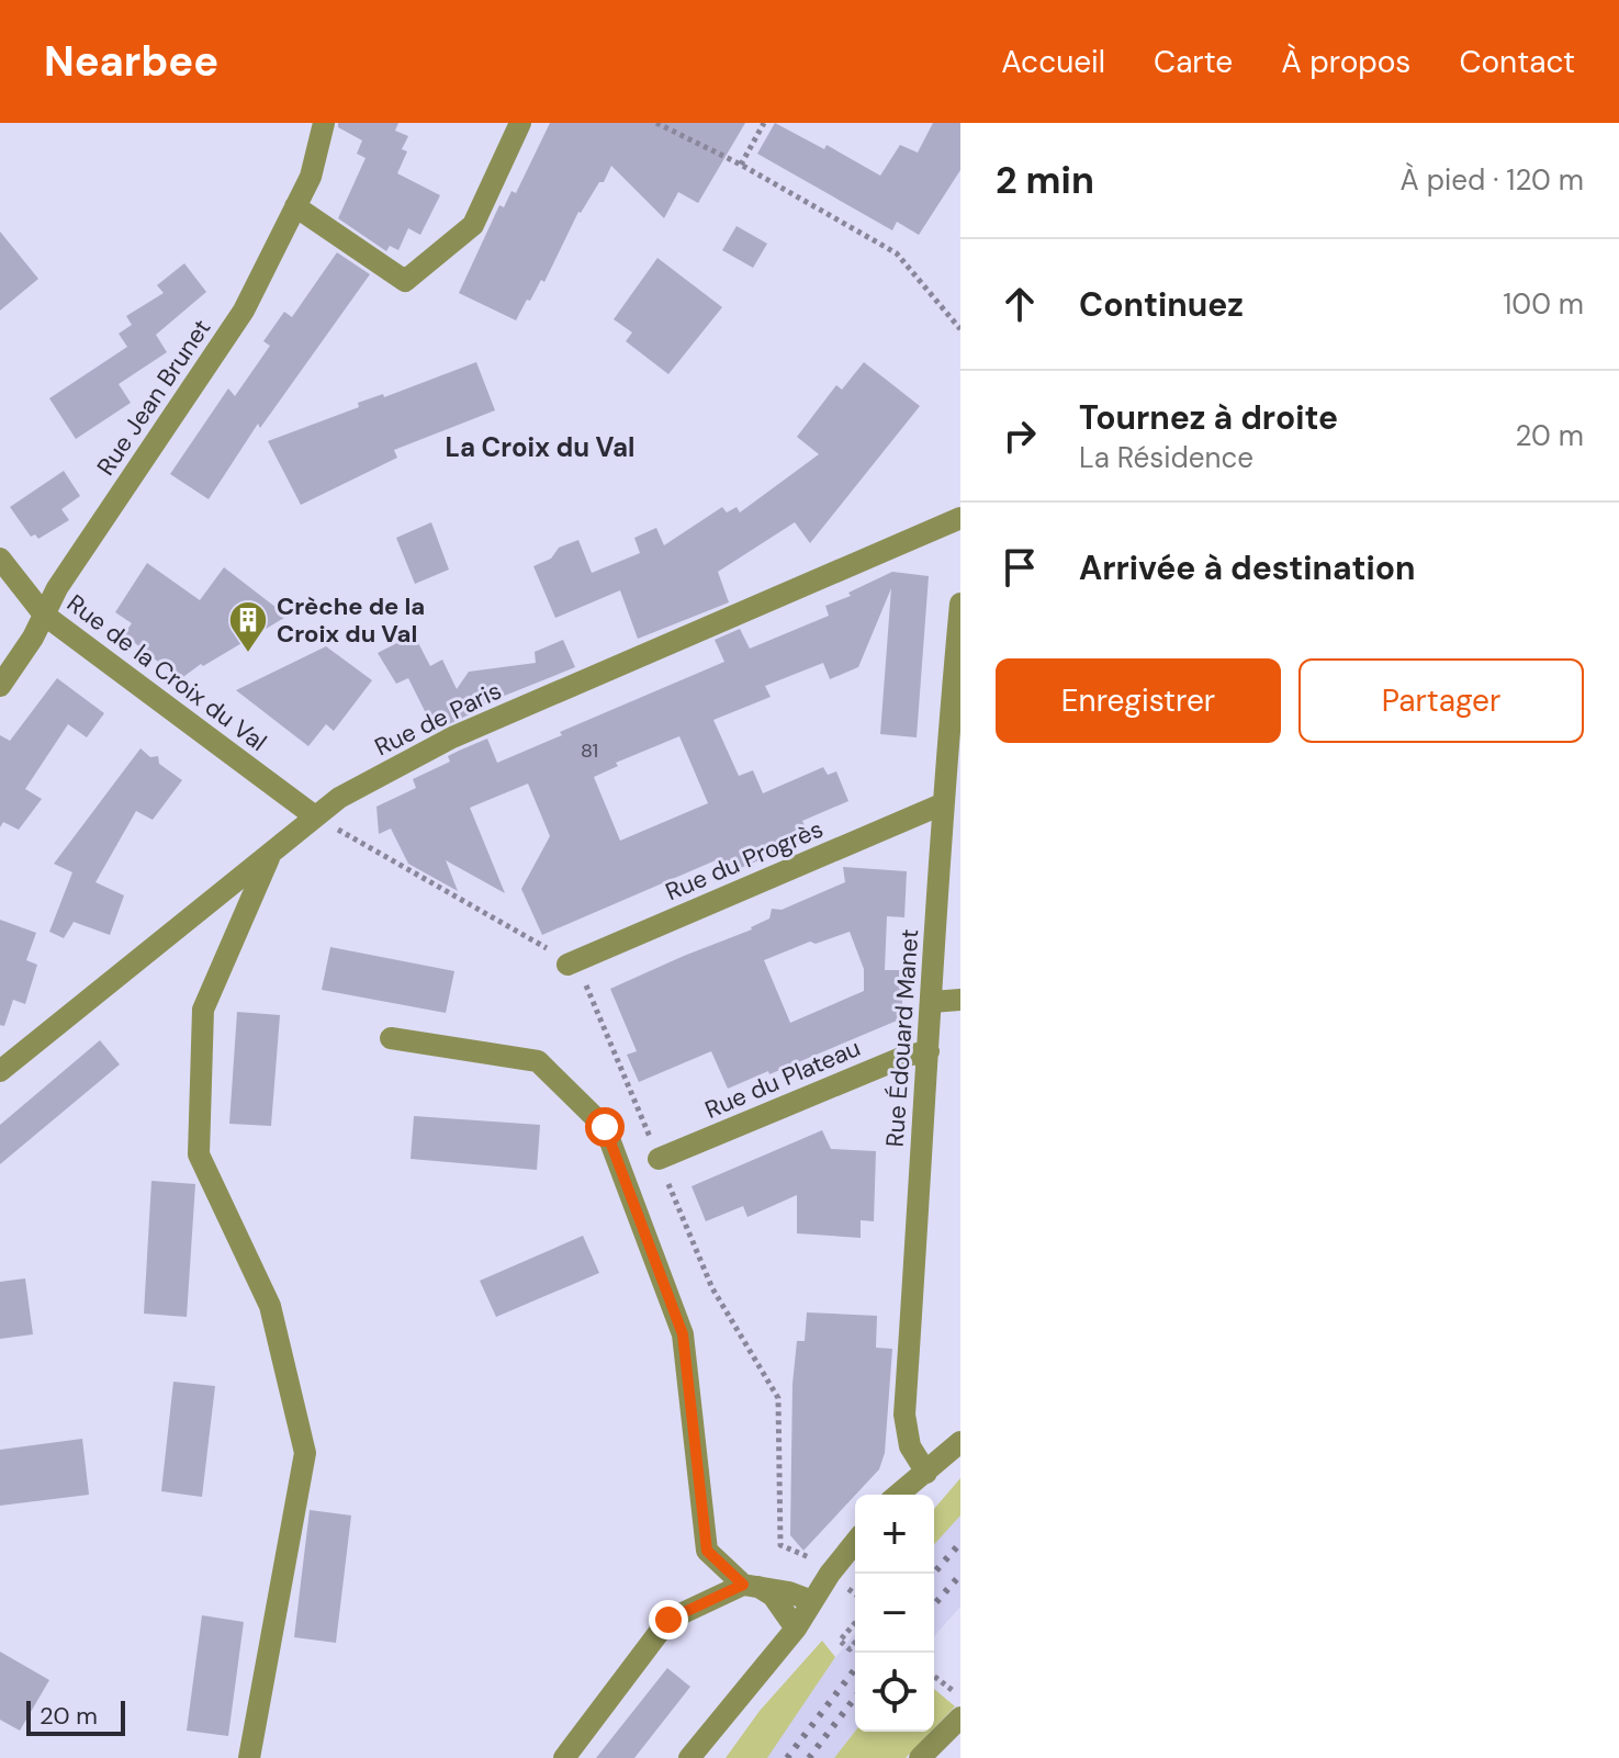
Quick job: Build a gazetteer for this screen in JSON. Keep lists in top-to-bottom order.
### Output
{
  "streets": {
    "street": [
      "Rue Jean Brunet",
      "Rue de la Croix du Val",
      "Rue de Paris",
      "Rue du Progrès",
      "Rue Édouard Manet",
      "Rue du Plateau"
    ]
  },
  "crossings": [
    ["Rue Jean Brunet", "Rue de la Croix du Val"],
    ["Rue de la Croix du Val", "Rue de Paris"],
    ["Rue du Progrès", "Rue Édouard Manet"],
    ["Rue Édouard Manet", "Rue du Plateau"]
  ],
  "districts": ["La Croix du Val"],
  "places": {
    "building": ["Crèche de la Croix du Val"]
  },
  "house_numbers": ["81"],
  "scale_bar": "20 m",
  "page": {
    "header": "Nearbee",
    "nav": [
      "Accueil",
      "Carte",
      "À propos",
      "Contact"
    ],
    "heading": ["2 min", "À pied · 120 m"],
    "list": [
      ["Continuez", "100 m"],
      ["Tournez à droite", "La Résidence", "20 m"],
      "Arrivée à destination"
    ],
    "buttons": ["Enregistrer", "Partager"],
    "map_buttons": ["+", "−"],
    "scale": "20 m"
  }
}
